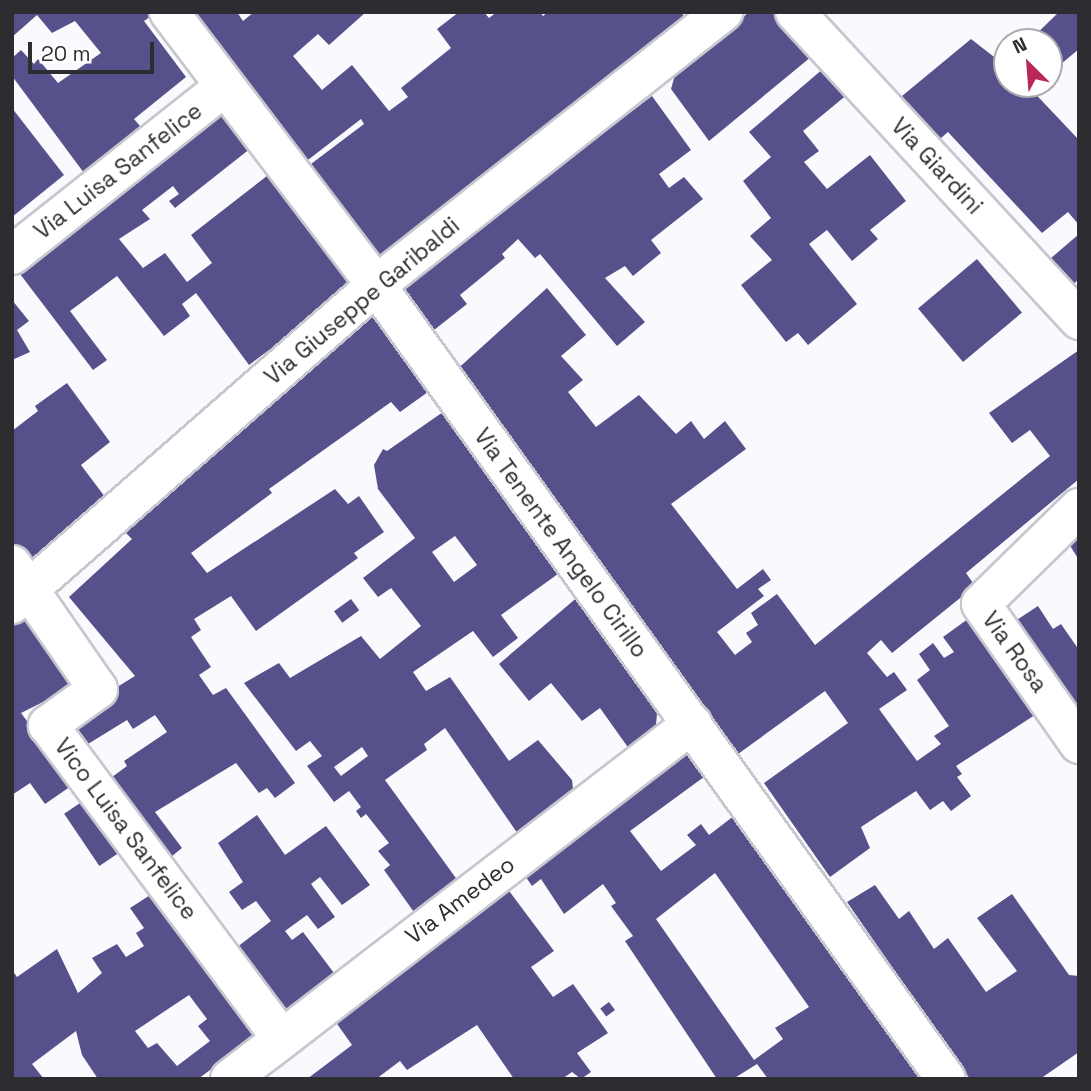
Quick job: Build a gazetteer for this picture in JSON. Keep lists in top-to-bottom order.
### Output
{
  "streets": {
    "street": [
      "Via Giardini",
      "Via Luisa Sanfelice",
      "Via Giuseppe Garibaldi",
      "Via Tenente Angelo Cirillo",
      "Via Rosa",
      "Vico Luisa Sanfelice",
      "Via Amedeo"
    ]
  },
  "crossings": [
    ["Via Luisa Sanfelice", "Via Tenente Angelo Cirillo"],
    ["Via Giuseppe Garibaldi", "Via Tenente Angelo Cirillo"],
    ["Via Giuseppe Garibaldi", "Vico Luisa Sanfelice"],
    ["Via Tenente Angelo Cirillo", "Via Amedeo"],
    ["Vico Luisa Sanfelice", "Via Amedeo"]
  ],
  "scale_bar": "20 m",
  "north": "top left"
}
